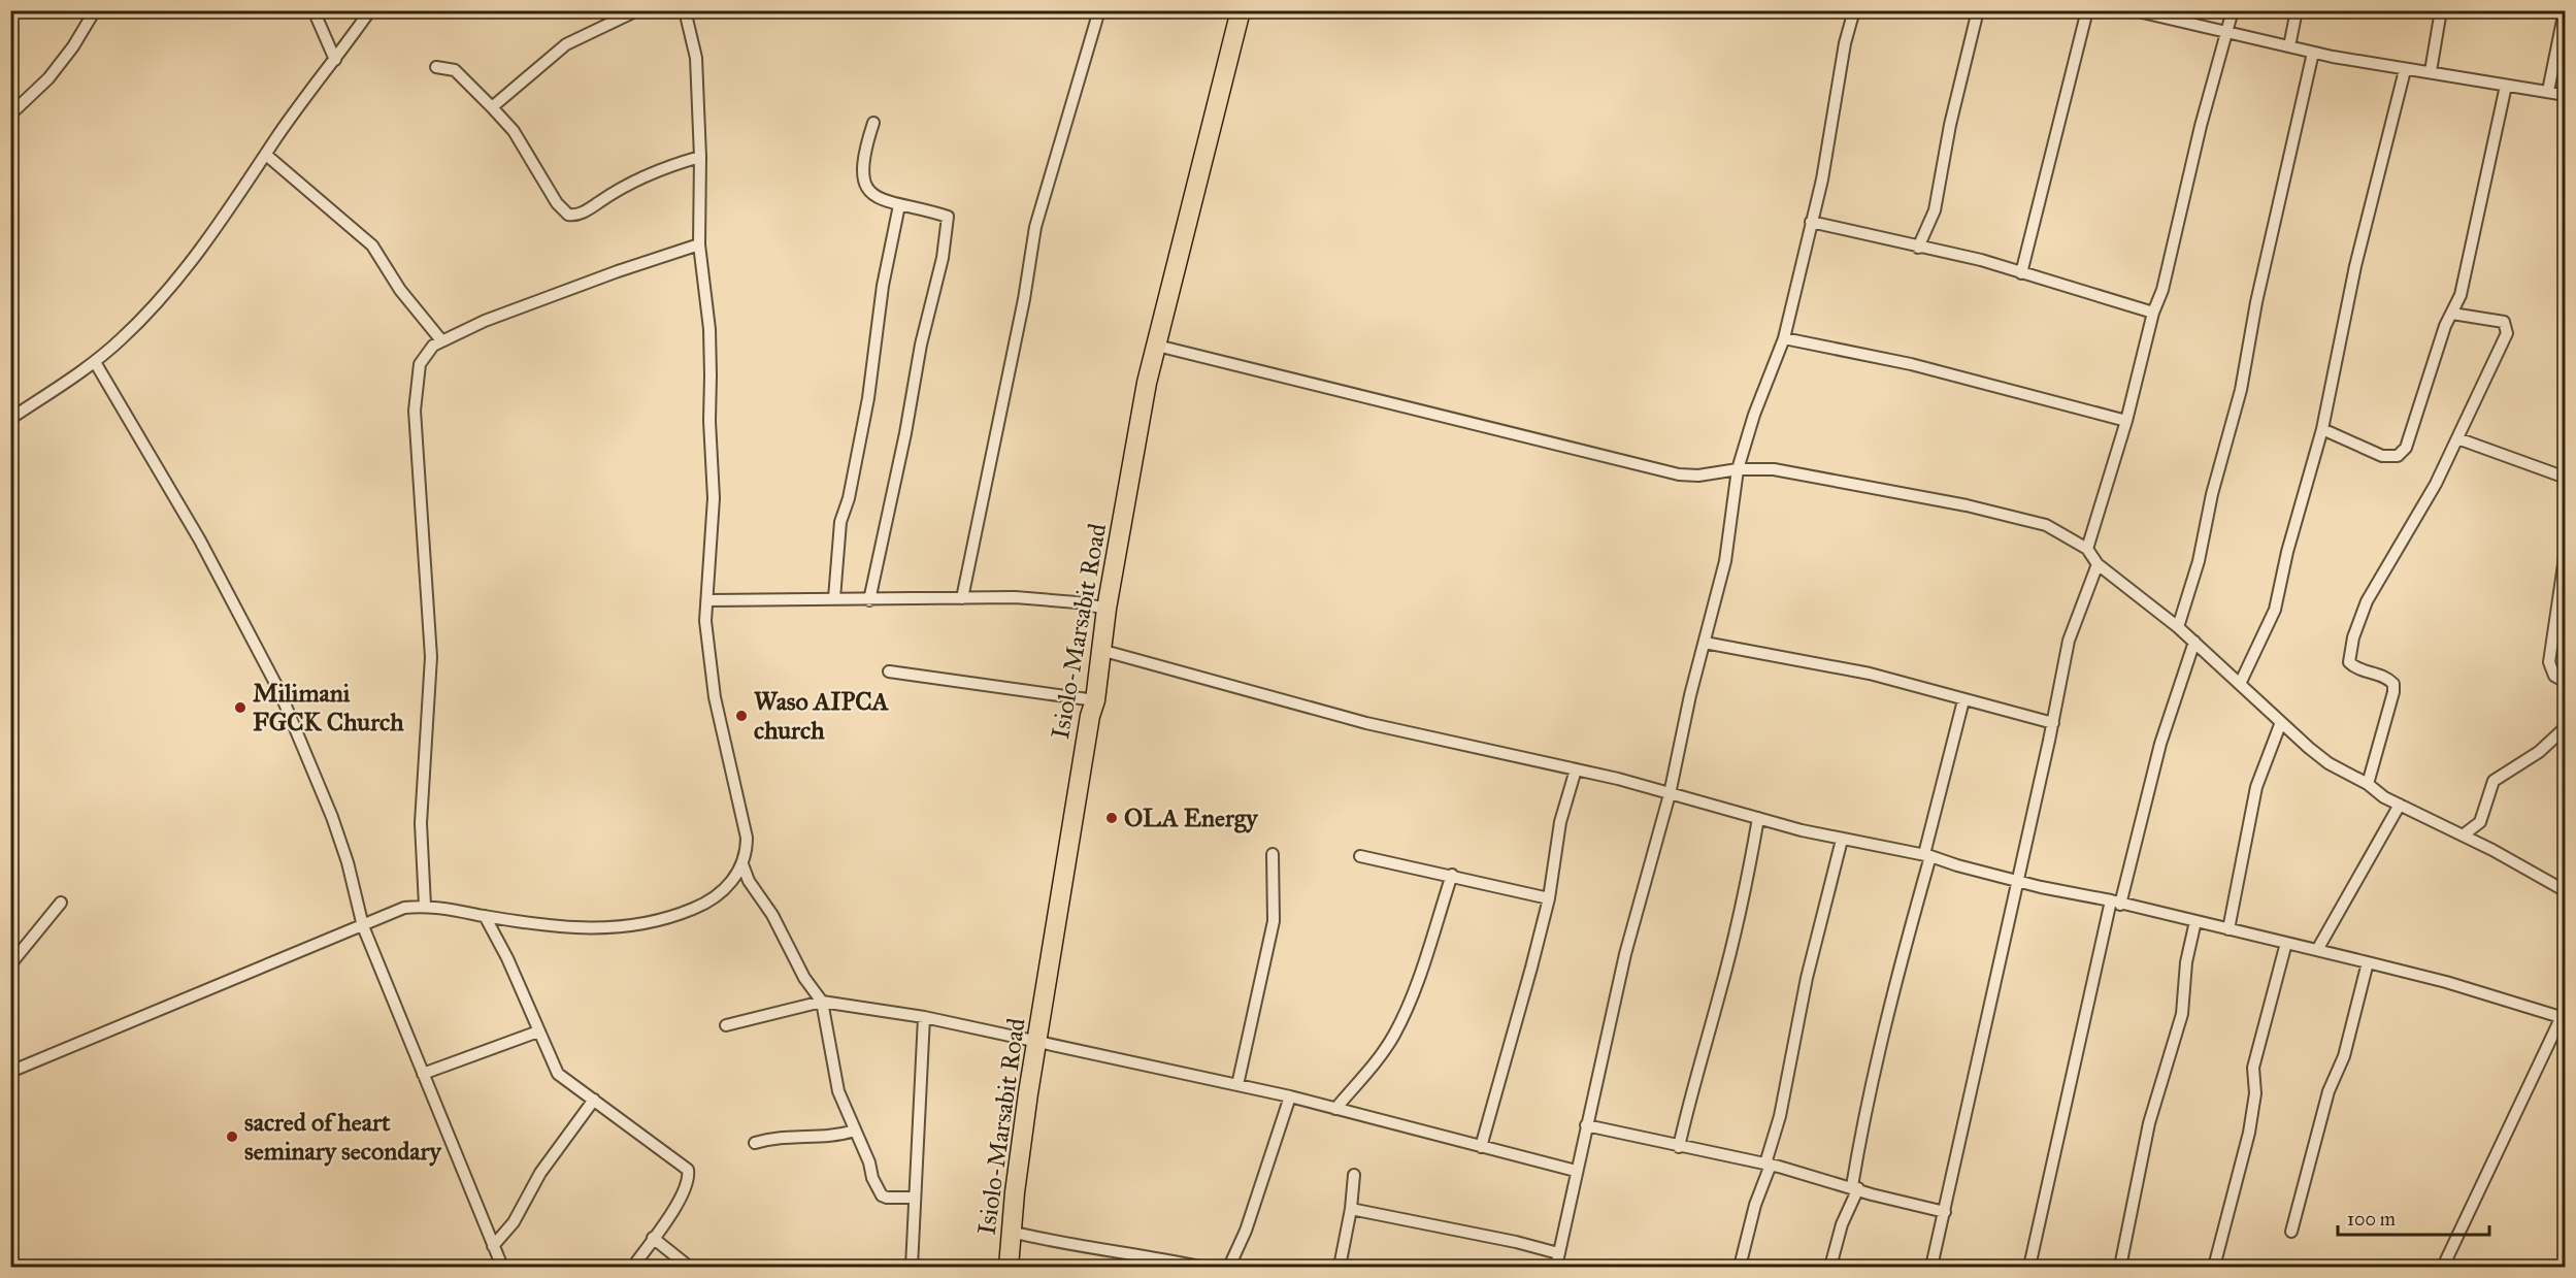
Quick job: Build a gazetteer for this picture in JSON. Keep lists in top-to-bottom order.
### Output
{
  "streets": {
    "highway": ["Isiolo-Marsabit Road"]
  },
  "places": [
    "Milimani FGCK Church",
    "Waso AIPCA church",
    "OLA Energy",
    "sacred of heart seminary secondary"
  ],
  "scale_bar": "100 m"
}
